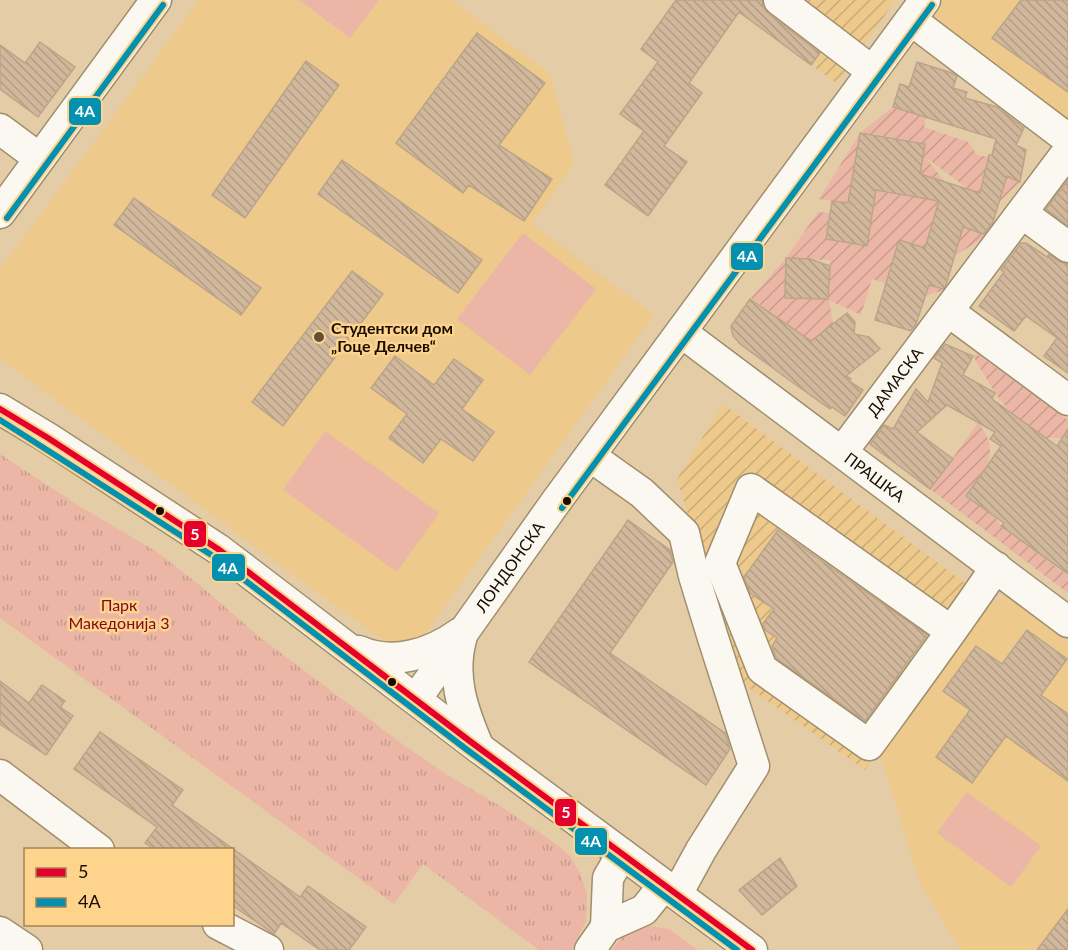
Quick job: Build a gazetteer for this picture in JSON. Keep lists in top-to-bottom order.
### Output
{
  "streets": {
    "street": ["ДАМАСКА", "ПРАШКА", "ЛОНДОНСКА"]
  },
  "crossings": [
    ["ДАМАСКА", "ПРАШКА"],
    ["ПРАШКА", "ЛОНДОНСКА"]
  ],
  "parks": ["Парк Македонија 3"],
  "places": ["Студентски дом „Гоце Делчев“"],
  "lines": ["transit line 4A", "transit line 5"],
  "legend": ["5", "4A"]
}
